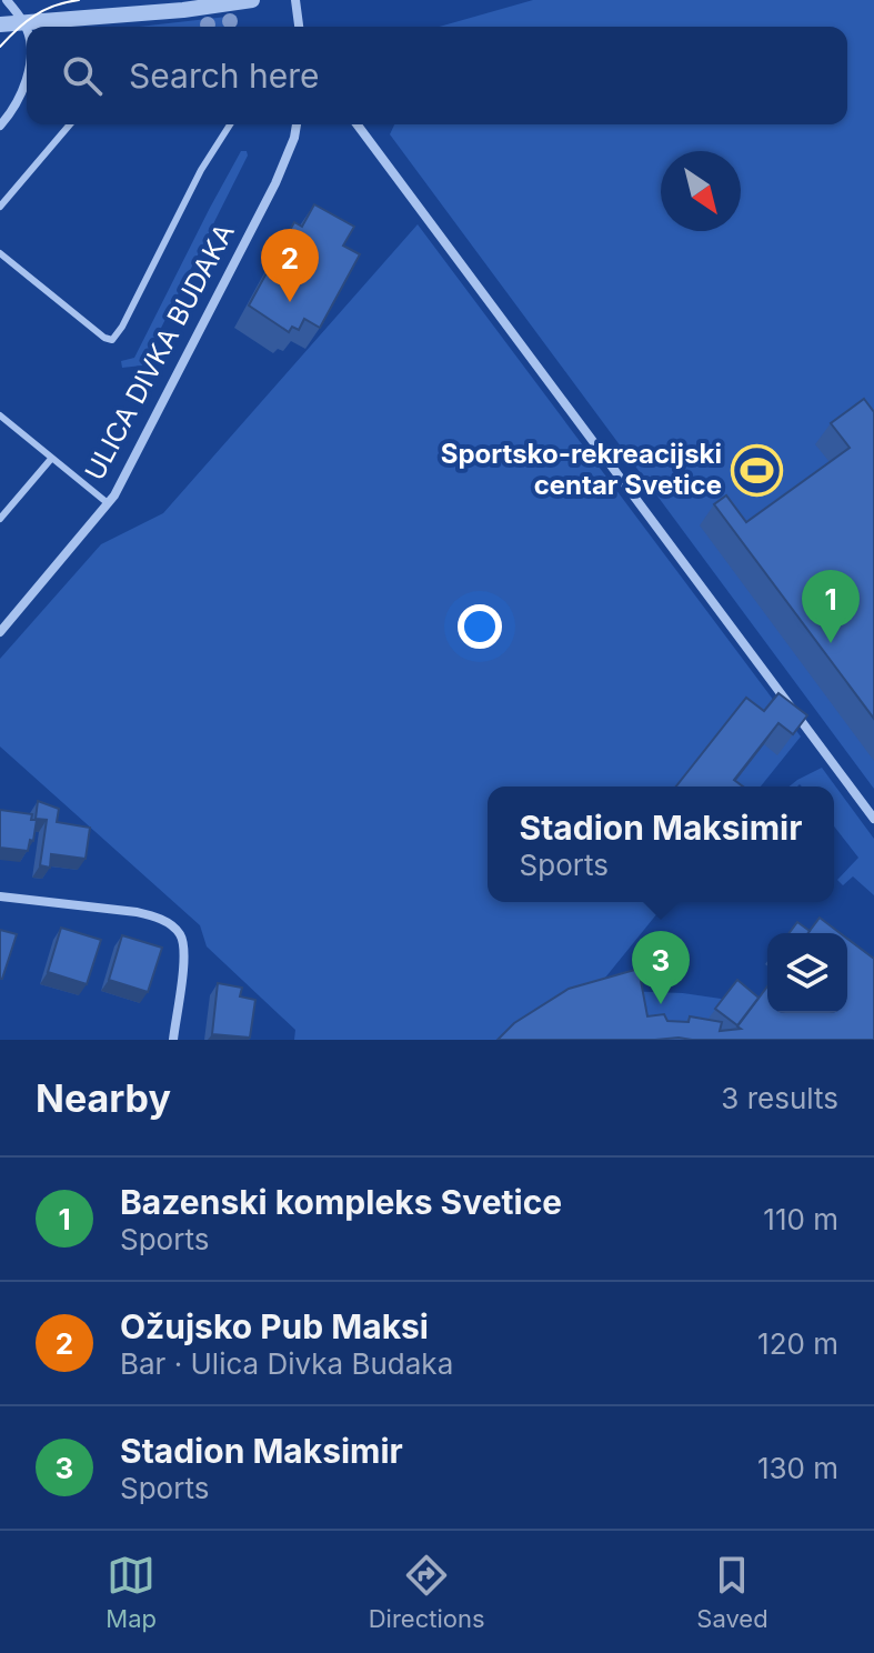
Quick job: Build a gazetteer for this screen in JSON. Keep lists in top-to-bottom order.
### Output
{
  "streets": {
    "street": ["ULICA DIVKA BUDAKA"]
  },
  "places": {
    "sports": ["Sportsko-rekreacijski centar Svetice"]
  },
  "north": "bottom right",
  "page": {
    "search": "Search here",
    "pins": ["2", "1", "3"],
    "popup": ["Stadion Maksimir", "Sports"],
    "heading": ["Nearby", "3 results"],
    "list": [
      {
        "mark": "1",
        "name": "Bazenski kompleks Svetice",
        "note": "Sports",
        "value": "110 m"
      },
      {
        "mark": "2",
        "name": "Ožujsko Pub Maksi",
        "note": "Bar · Ulica Divka Budaka",
        "value": "120 m"
      },
      {
        "mark": "3",
        "name": "Stadion Maksimir",
        "note": "Sports",
        "value": "130 m"
      }
    ],
    "nav": ["Map", "Directions", "Saved"]
  }
}
